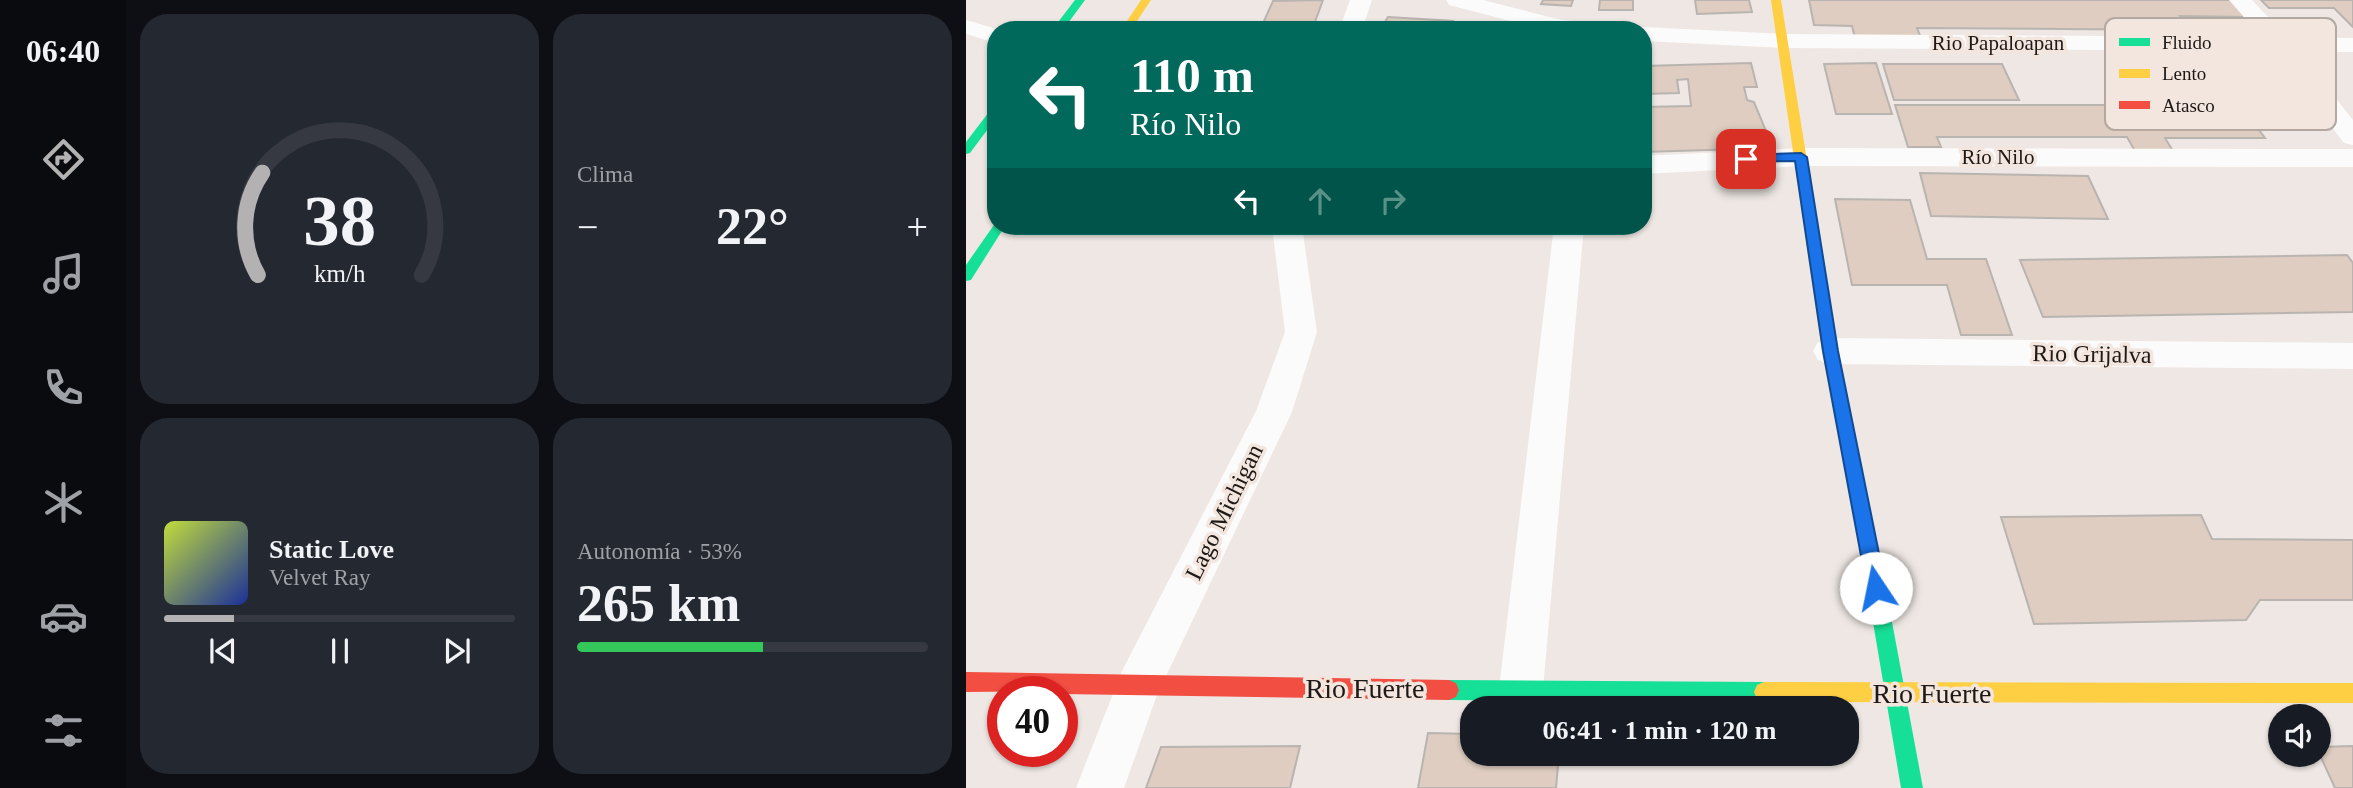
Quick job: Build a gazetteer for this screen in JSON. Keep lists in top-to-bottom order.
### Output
{
  "streets": {
    "street": [
      "Rio Papaloapan",
      "Río Nilo",
      "Rio Grijalva",
      "Lago Michigan",
      "Rio Fuerte"
    ]
  },
  "crossings": [
    ["Lago Michigan", "Rio Fuerte"]
  ],
  "legend": ["Fluido", "Lento", "Atasco"],
  "page": {
    "tabs": "06:40",
    "tile": [
      "Clima",
      ["Autonomía · 53%", "265 km"]
    ],
    "turn": ["110 m", "Río Nilo"],
    "heat": ["−", "22°", "+"],
    "song": ["Static Love", "Velvet Ray"],
    "limit": "40",
    "trip": "06:41 · 1 min · 120 m",
    "gauge": ["38", "km/h"]
  }
}
